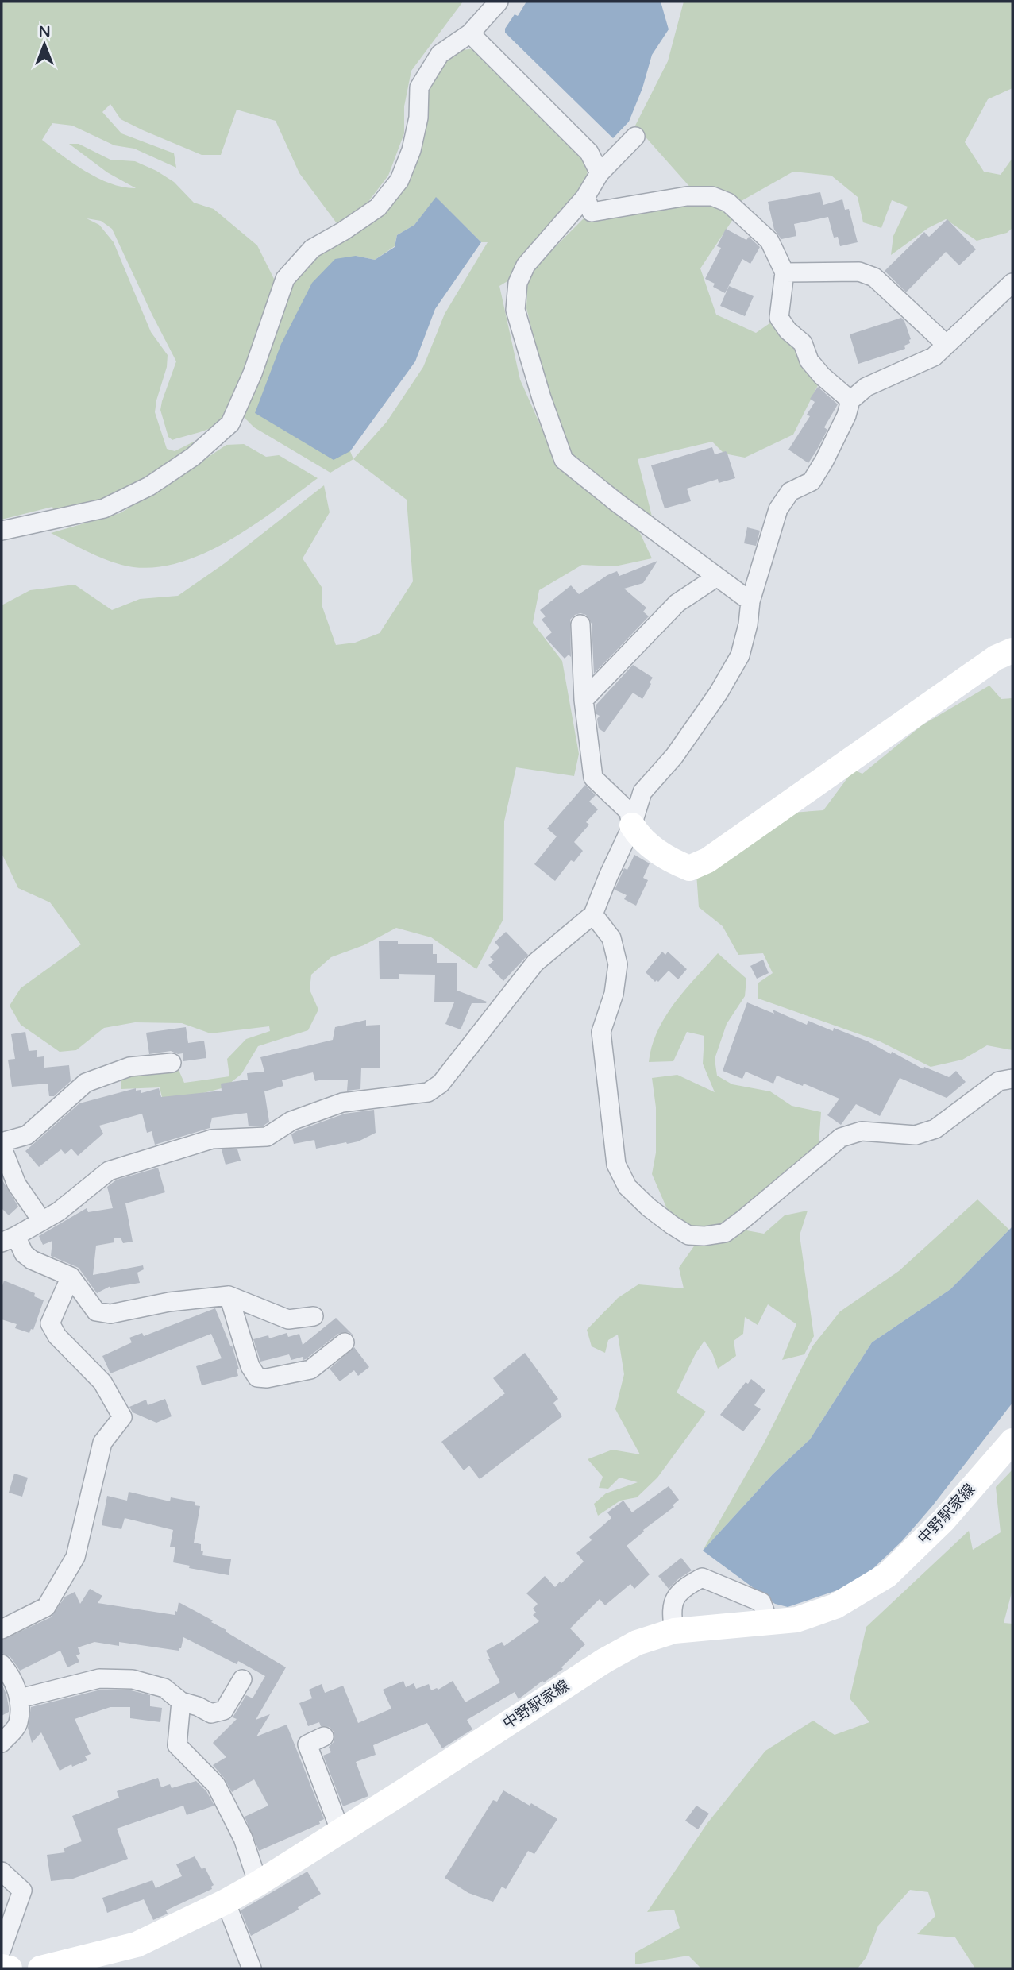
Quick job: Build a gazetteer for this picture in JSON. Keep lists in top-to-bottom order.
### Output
{
  "streets": {
    "main road": ["中野駅家線"]
  },
  "north": "top"
}
